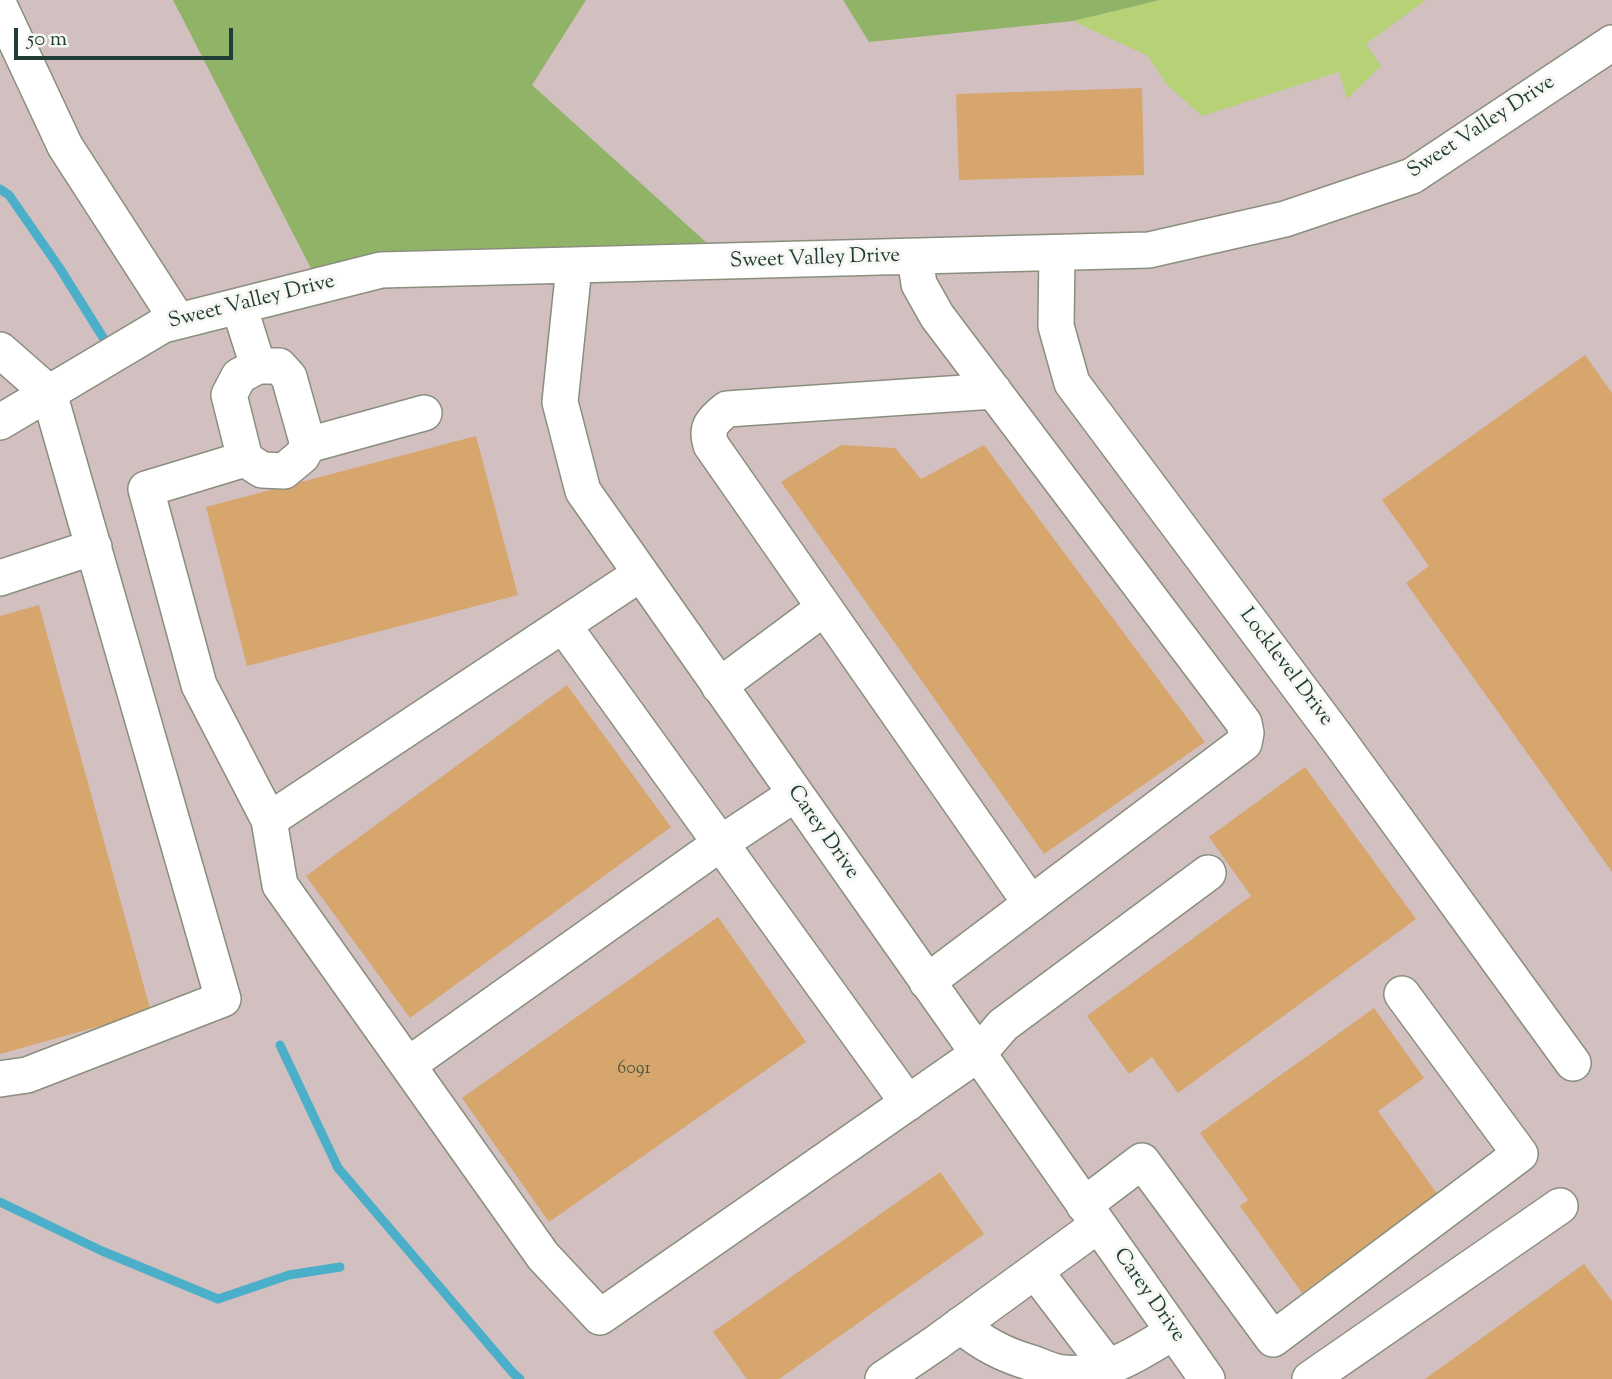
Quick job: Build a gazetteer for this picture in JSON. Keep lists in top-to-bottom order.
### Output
{
  "streets": {
    "street": ["Sweet Valley Drive", "Locklevel Drive", "Carey Drive"]
  },
  "crossings": [
    ["Sweet Valley Drive", "Locklevel Drive"],
    ["Sweet Valley Drive", "Carey Drive"]
  ],
  "house_numbers": ["6091"],
  "scale_bar": "50 m"
}
